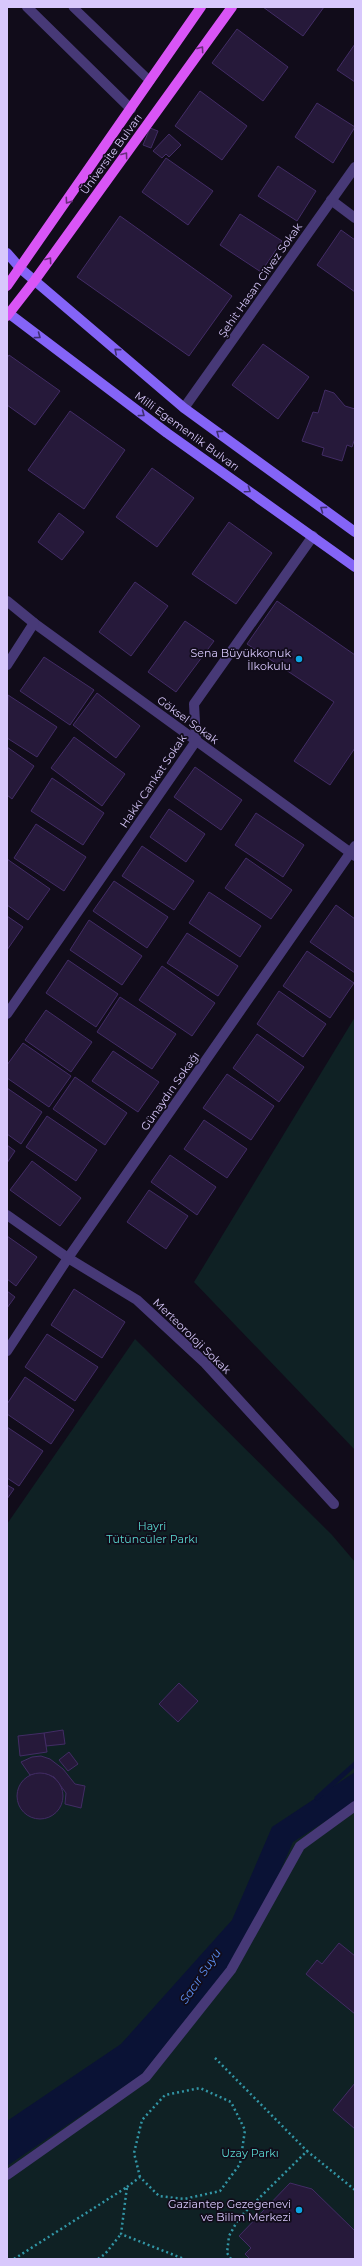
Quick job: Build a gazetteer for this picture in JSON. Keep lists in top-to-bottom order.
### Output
{
  "streets": {
    "main road": ["Üniversite Bulvarı", "Milli Egemenlik Bulvarı"],
    "street": [
      "Şehit Hasan Cilvez Sokak",
      "Göksel Sokak",
      "Hakkı Cankat Sokak",
      "Günaydın Sokağı",
      "Merteoroloji Sokak"
    ]
  },
  "crossings": [
    ["Üniversite Bulvarı", "Milli Egemenlik Bulvarı"],
    ["Şehit Hasan Cilvez Sokak", "Milli Egemenlik Bulvarı"],
    ["Milli Egemenlik Bulvarı", "Hakkı Cankat Sokak"],
    ["Göksel Sokak", "Hakkı Cankat Sokak"],
    ["Göksel Sokak", "Günaydın Sokağı"],
    ["Günaydın Sokağı", "Merteoroloji Sokak"]
  ],
  "water": ["Sacır Suyu"],
  "parks": ["Hayri Tütüncüler Parkı", "Uzay Parkı"],
  "places": ["Sena Büyükkonuk İlkokulu", "Gaziantep Gezegenevi ve Bilim Merkezi"]
}
